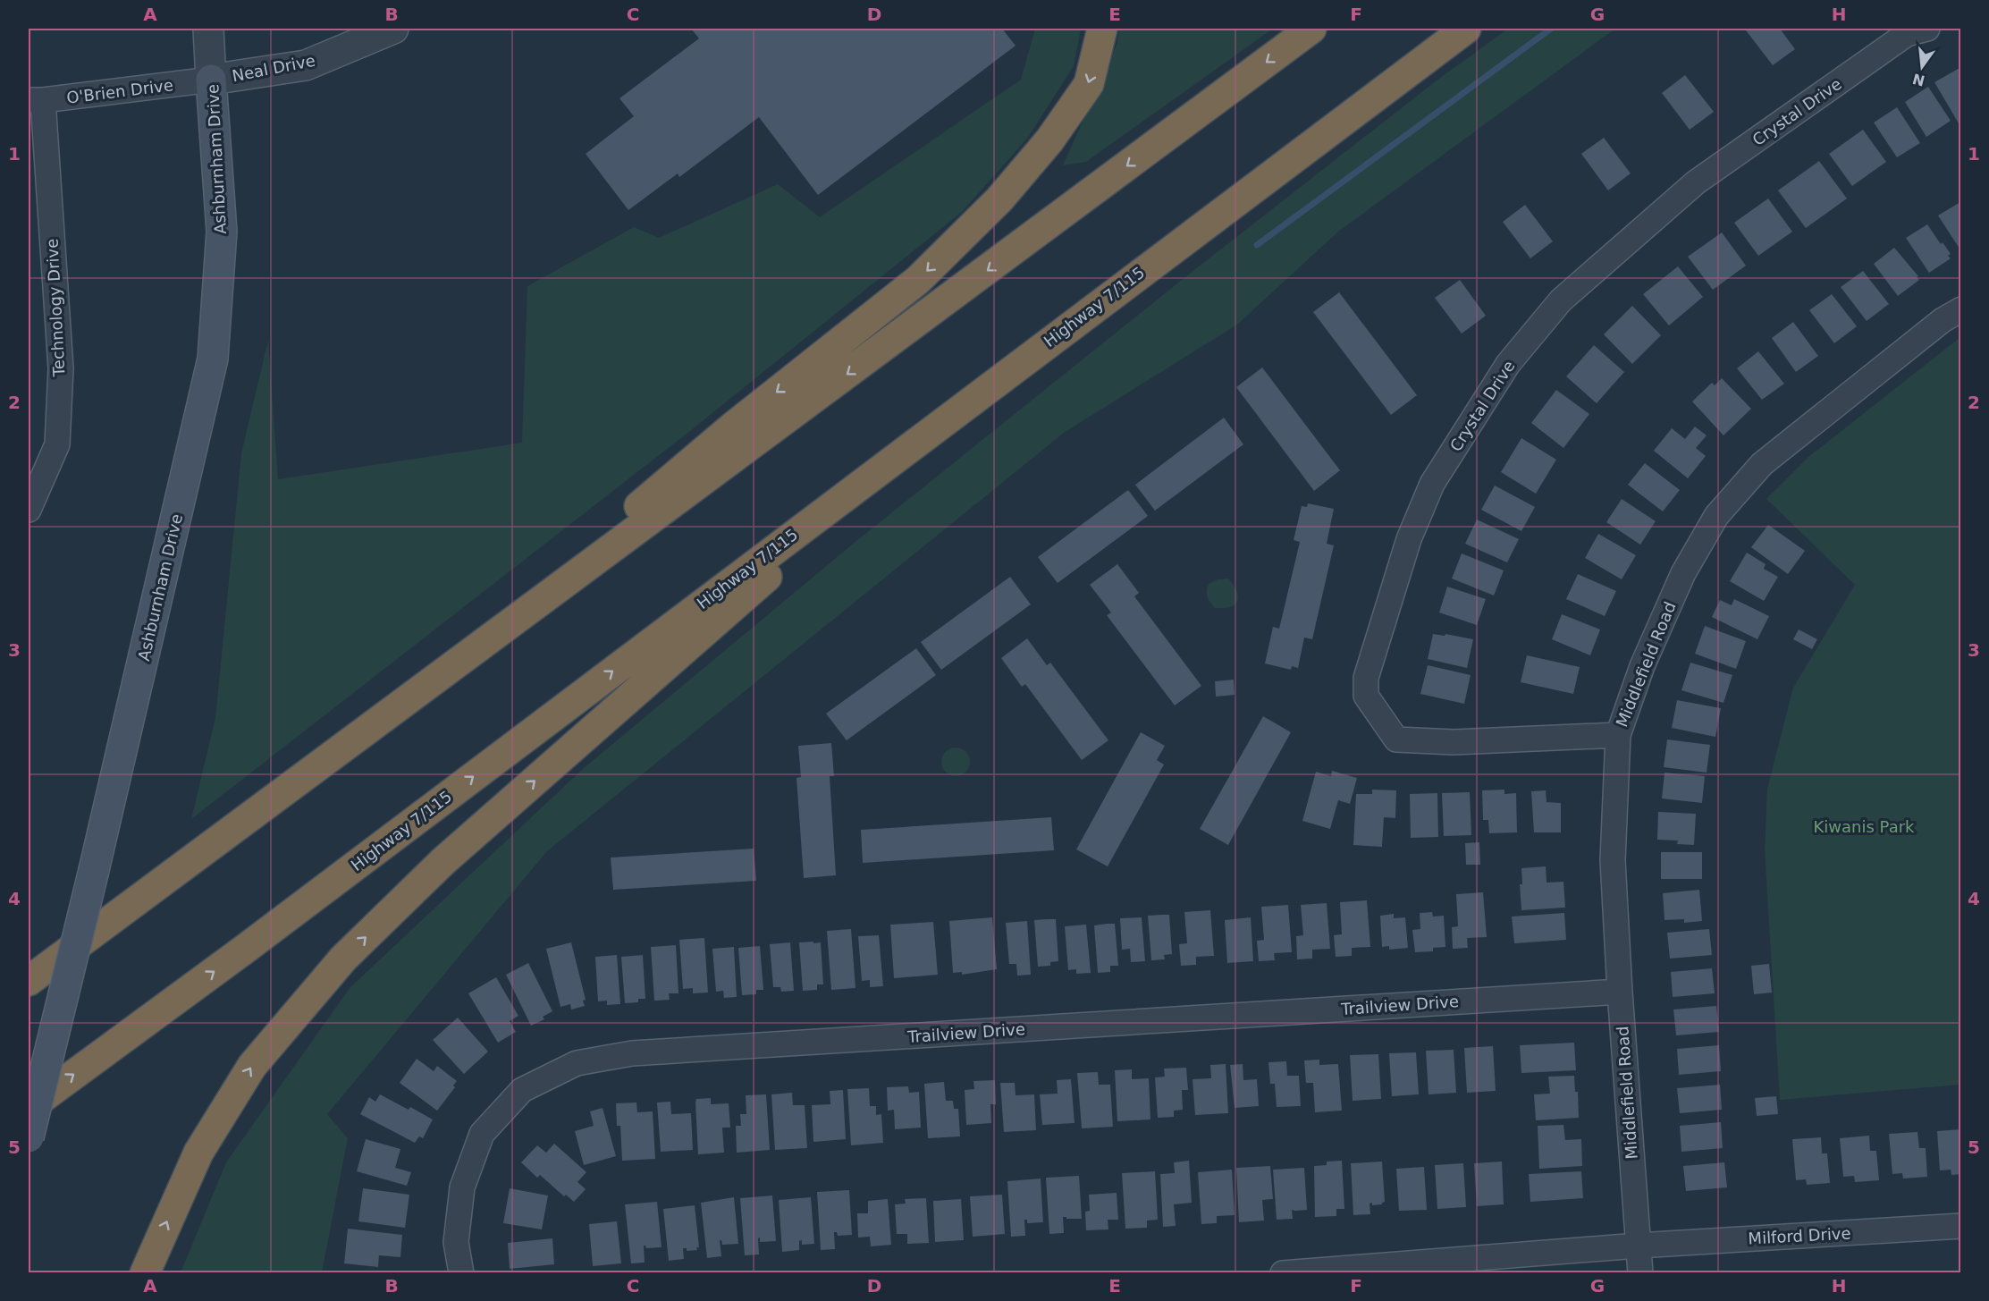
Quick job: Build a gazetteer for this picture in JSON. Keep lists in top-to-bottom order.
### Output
{
  "streets": {
    "highway": ["Highway 7/115"],
    "main road": ["Ashburnham Drive"],
    "street": [
      "Neal Drive",
      "O'Brien Drive",
      "Crystal Drive",
      "Technology Drive",
      "Middlefield Road",
      "Trailview Drive",
      "Milford Drive"
    ]
  },
  "crossings": [
    ["Neal Drive", "O'Brien Drive"],
    ["Neal Drive", "Ashburnham Drive"],
    ["O'Brien Drive", "Ashburnham Drive"],
    ["O'Brien Drive", "Technology Drive"],
    ["Crystal Drive", "Middlefield Road"],
    ["Middlefield Road", "Trailview Drive"],
    ["Middlefield Road", "Milford Drive"]
  ],
  "parks": ["Kiwanis Park"],
  "north": "bottom",
  "grid": {
    "columns": [
      "A",
      "B",
      "C",
      "D",
      "E",
      "F",
      "G",
      "H"
    ],
    "rows": [
      "1",
      "2",
      "3",
      "4",
      "5"
    ]
  }
}
